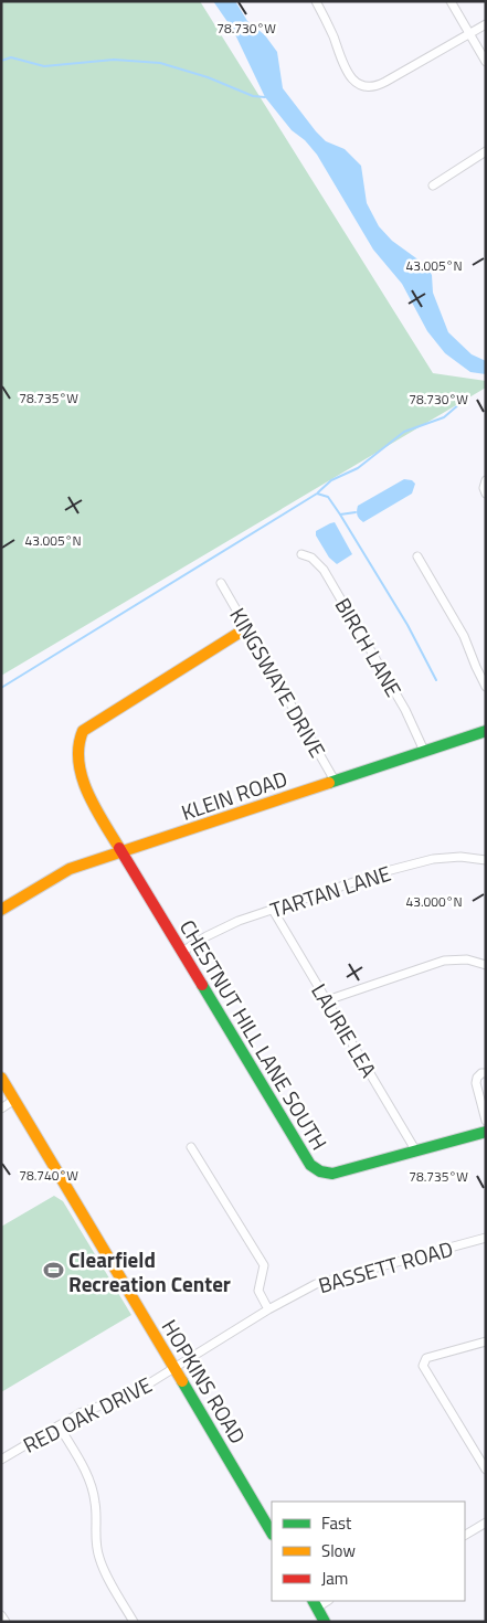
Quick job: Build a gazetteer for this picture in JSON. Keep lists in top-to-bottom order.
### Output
{
  "streets": {
    "street": [
      "BIRCH LANE",
      "KINGSWAYE DRIVE",
      "KLEIN ROAD",
      "TARTAN LANE",
      "LAURIE LEA",
      "CHESTNUT HILL LANE SOUTH",
      "BASSETT ROAD",
      "HOPKINS ROAD",
      "RED OAK DRIVE"
    ]
  },
  "crossings": [
    ["BIRCH LANE", "KLEIN ROAD"],
    ["KINGSWAYE DRIVE", "KLEIN ROAD"],
    ["KINGSWAYE DRIVE", "CHESTNUT HILL LANE SOUTH"],
    ["KLEIN ROAD", "CHESTNUT HILL LANE SOUTH"],
    ["TARTAN LANE", "LAURIE LEA"],
    ["TARTAN LANE", "CHESTNUT HILL LANE SOUTH"],
    ["LAURIE LEA", "CHESTNUT HILL LANE SOUTH"],
    ["BASSETT ROAD", "HOPKINS ROAD"],
    ["BASSETT ROAD", "RED OAK DRIVE"],
    ["HOPKINS ROAD", "RED OAK DRIVE"]
  ],
  "places": {
    "sports": ["Clearfield Recreation Center"]
  },
  "legend": ["Fast", "Slow", "Jam"],
  "coordinates": [
    "78.730°W",
    "43.005°N",
    "78.735°W",
    "43.000°N",
    "78.740°W"
  ]
}
